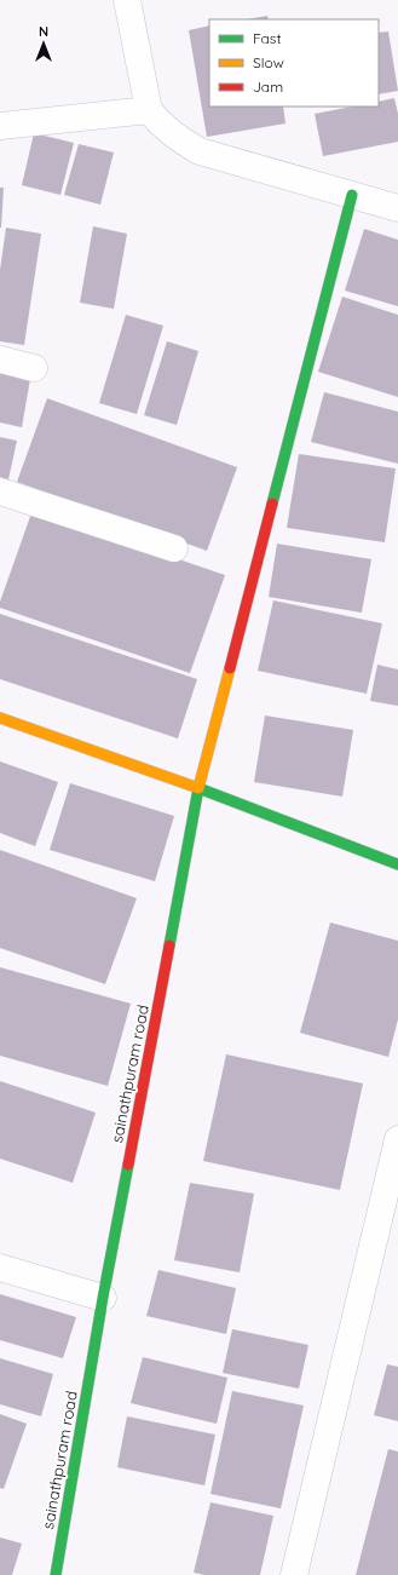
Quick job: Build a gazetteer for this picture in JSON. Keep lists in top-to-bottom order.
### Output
{
  "streets": {
    "street": ["sainathpuram road"]
  },
  "legend": ["Fast", "Slow", "Jam"],
  "north": "top"
}
